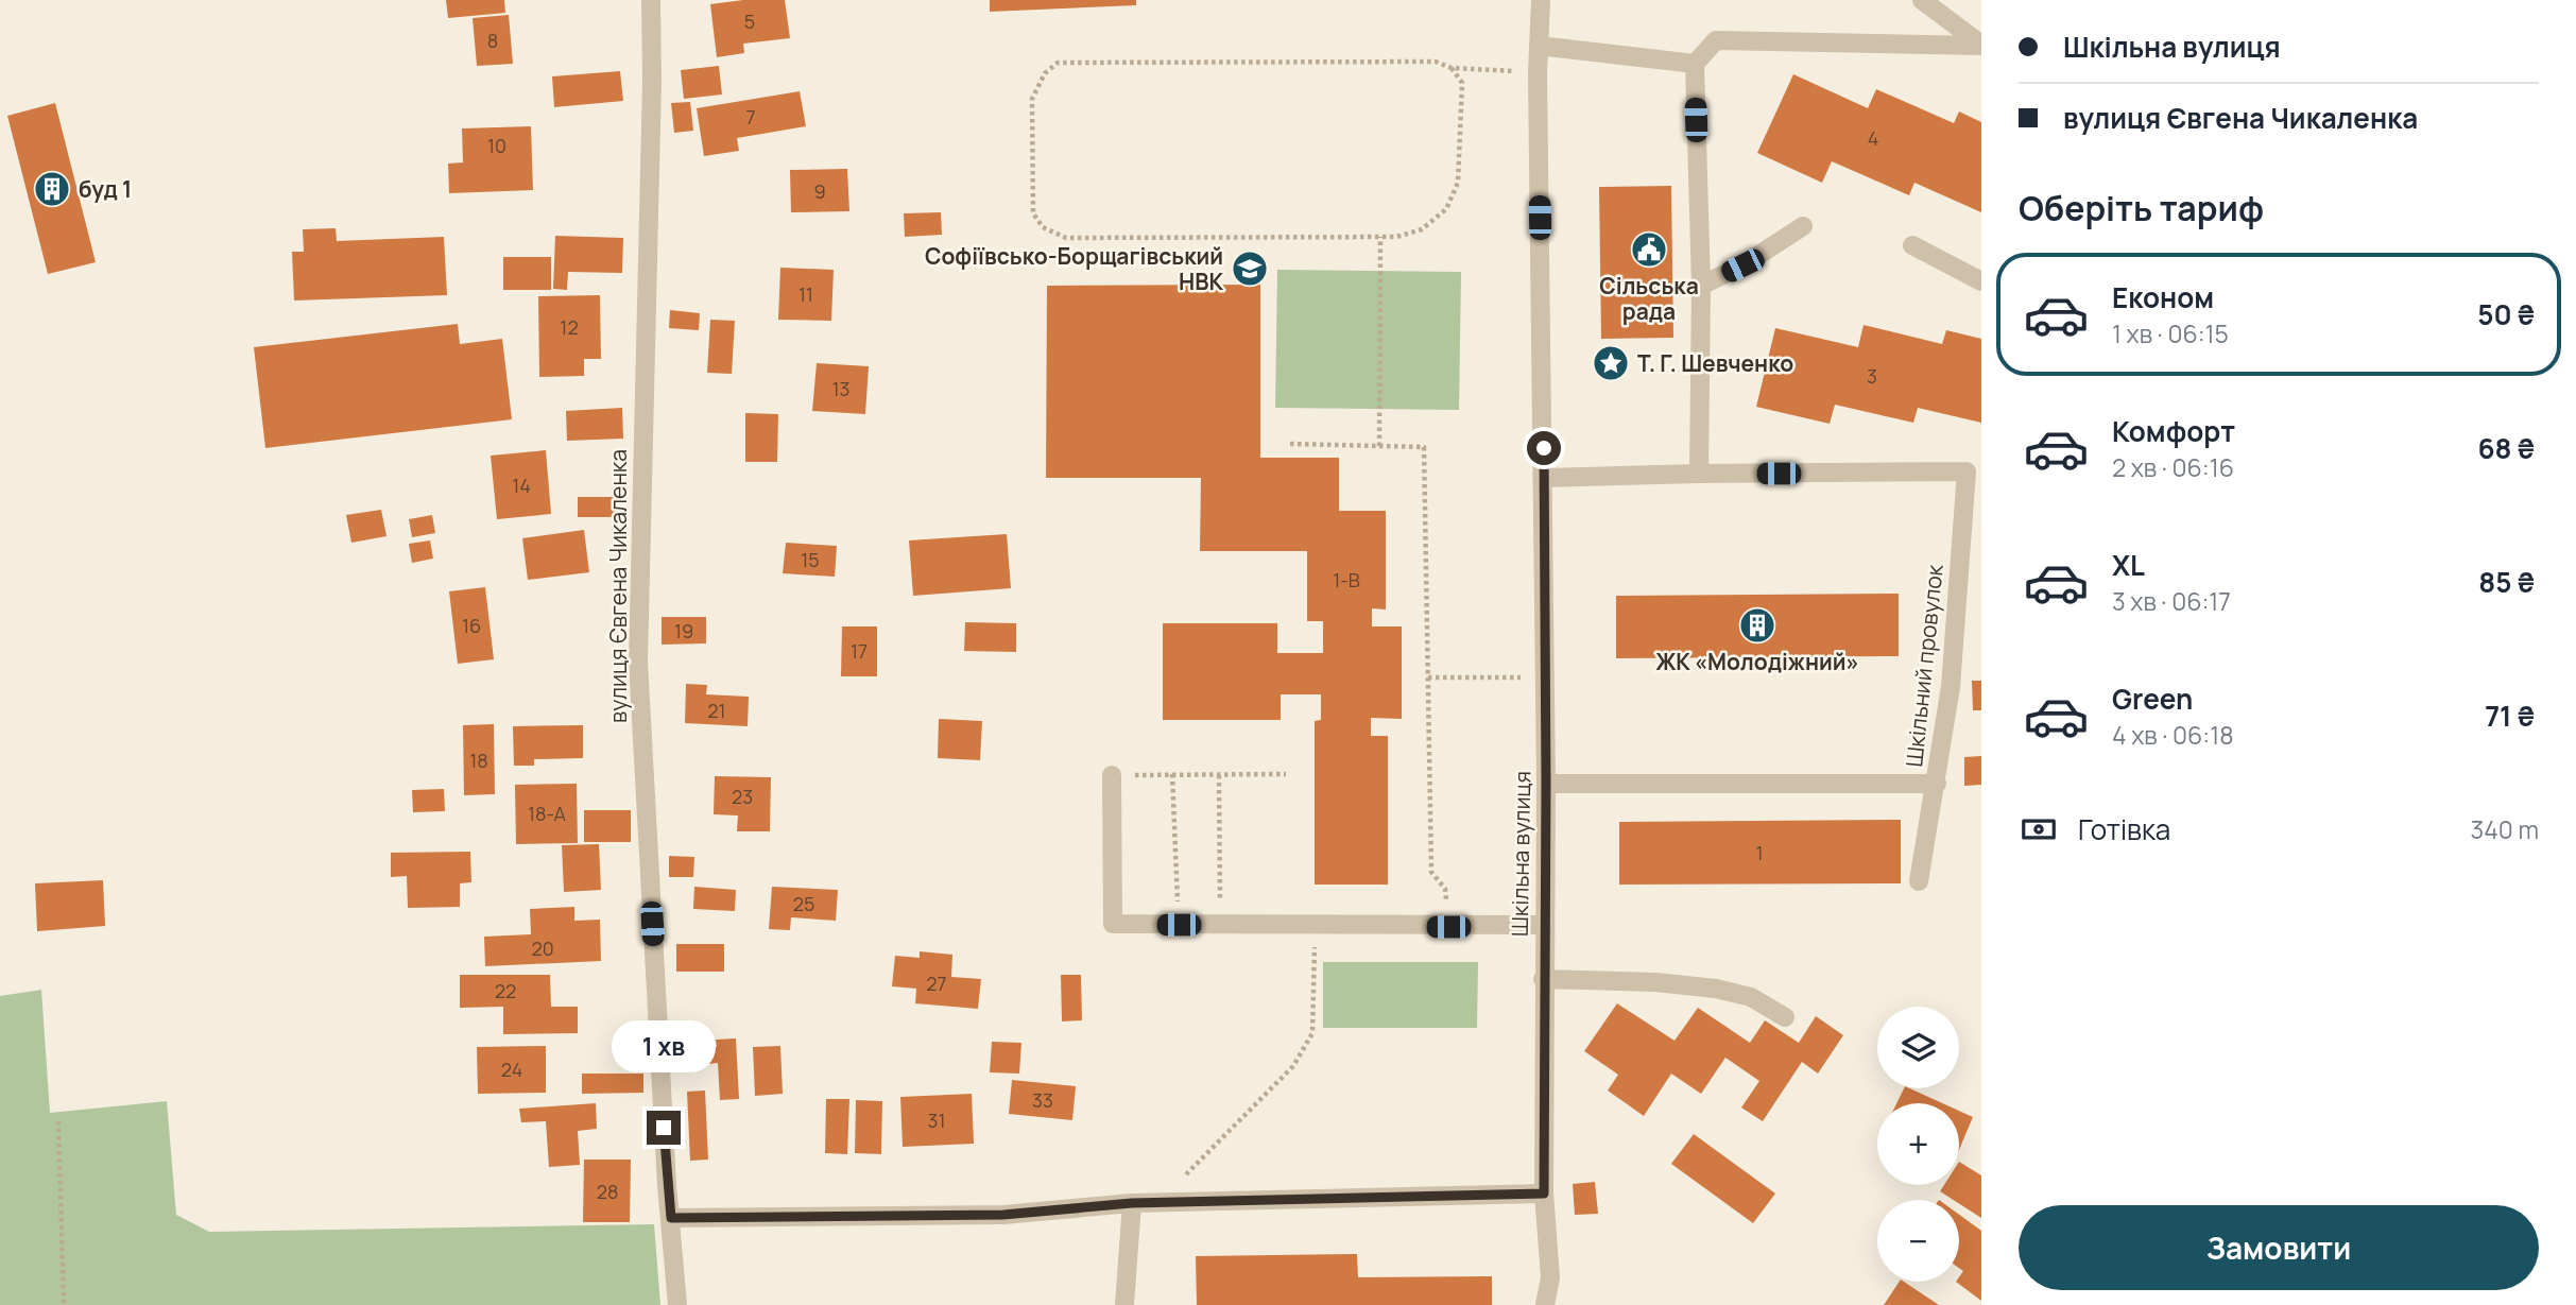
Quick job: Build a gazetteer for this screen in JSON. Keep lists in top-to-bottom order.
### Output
{
  "streets": {
    "street": ["вулиця Євгена Чикаленка", "Шкільний провулок", "Шкільна вулиця"]
  },
  "places": {
    "building": ["буд 1", "ЖК «Молодіжний»"],
    "public building": ["Сільська рада"],
    "school or university": ["Софіївсько-Борщагівський НВК"],
    "place": ["Т. Г. Шевченко"]
  },
  "house_numbers": [
    "5",
    "8",
    "7",
    "4",
    "10",
    "9",
    "11",
    "12",
    "3",
    "13",
    "14",
    "15",
    "1-В",
    "16",
    "19",
    "17",
    "21",
    "18",
    "23",
    "18-А",
    "1",
    "25",
    "20",
    "27",
    "22",
    "24",
    "33",
    "31",
    "28"
  ],
  "page": {
    "banner": ["Шкільна вулиця", "вулиця Євгена Чикаленка"],
    "heading": "Оберіть тариф",
    "list": [
      {
        "name": "Економ",
        "note": "1 хв · 06:15",
        "value": "50 ₴"
      },
      {
        "name": "Комфорт",
        "note": "2 хв · 06:16",
        "value": "68 ₴"
      },
      {
        "name": "XL",
        "note": "3 хв · 06:17",
        "value": "85 ₴"
      },
      {
        "name": "Green",
        "note": "4 хв · 06:18",
        "value": "71 ₴"
      }
    ],
    "pay": ["Готівка", "340 m"],
    "map_buttons": ["+", "−"],
    "bubble": "1 хв",
    "buttons": "Замовити"
  }
}
